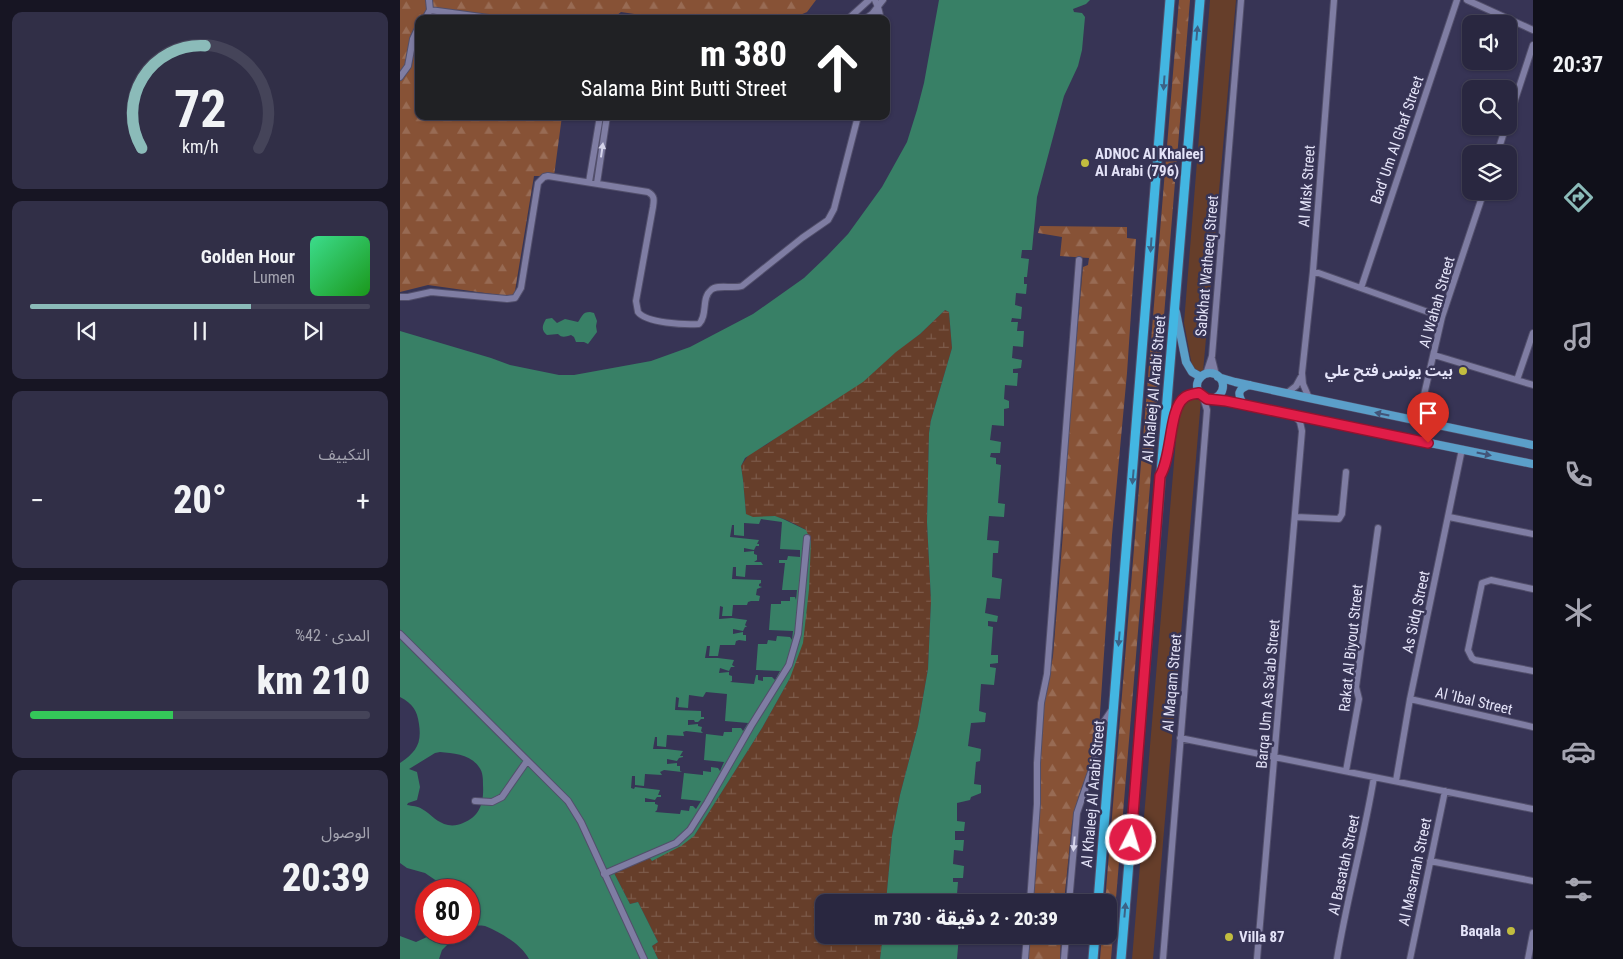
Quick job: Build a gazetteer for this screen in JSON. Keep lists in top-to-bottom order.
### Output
{
  "streets": {
    "highway": ["Al Khaleej Al Arabi Street"],
    "street": [
      "Bad' Um Al Ghaf Street",
      "Al Misk Street",
      "Sabkhat Watheeq Street",
      "Al Wahah Street",
      "As Sidq Street",
      "Rakat Al Biyout Street",
      "Al Maqam Street",
      "Barqa Um As Sa'ab Street",
      "Al 'Ibal Street",
      "Al Basatah Street",
      "Al Masarrah Street"
    ]
  },
  "crossings": [
    ["Sabkhat Watheeq Street", "Al Maqam Street"],
    ["As Sidq Street", "Al 'Ibal Street"]
  ],
  "places": [
    "ADNOC Al Khaleej Al Arabi (796)",
    "بيت يونس فتح علي",
    "Baqala",
    "Villa 87"
  ],
  "page": {
    "tabs": "20:37",
    "turn": ["380 m", "Salama Bint Butti Street"],
    "song": ["Golden Hour", "Lumen"],
    "tile": [
      "التكييف",
      ["المدى · 42%", "210 km"],
      ["الوصول", "20:39"]
    ],
    "heat": ["−", "20°", "+"],
    "limit": "80",
    "trip": "20:39 · 2 دقيقة · 730 m",
    "gauge": ["72", "km/h"]
  }
}
